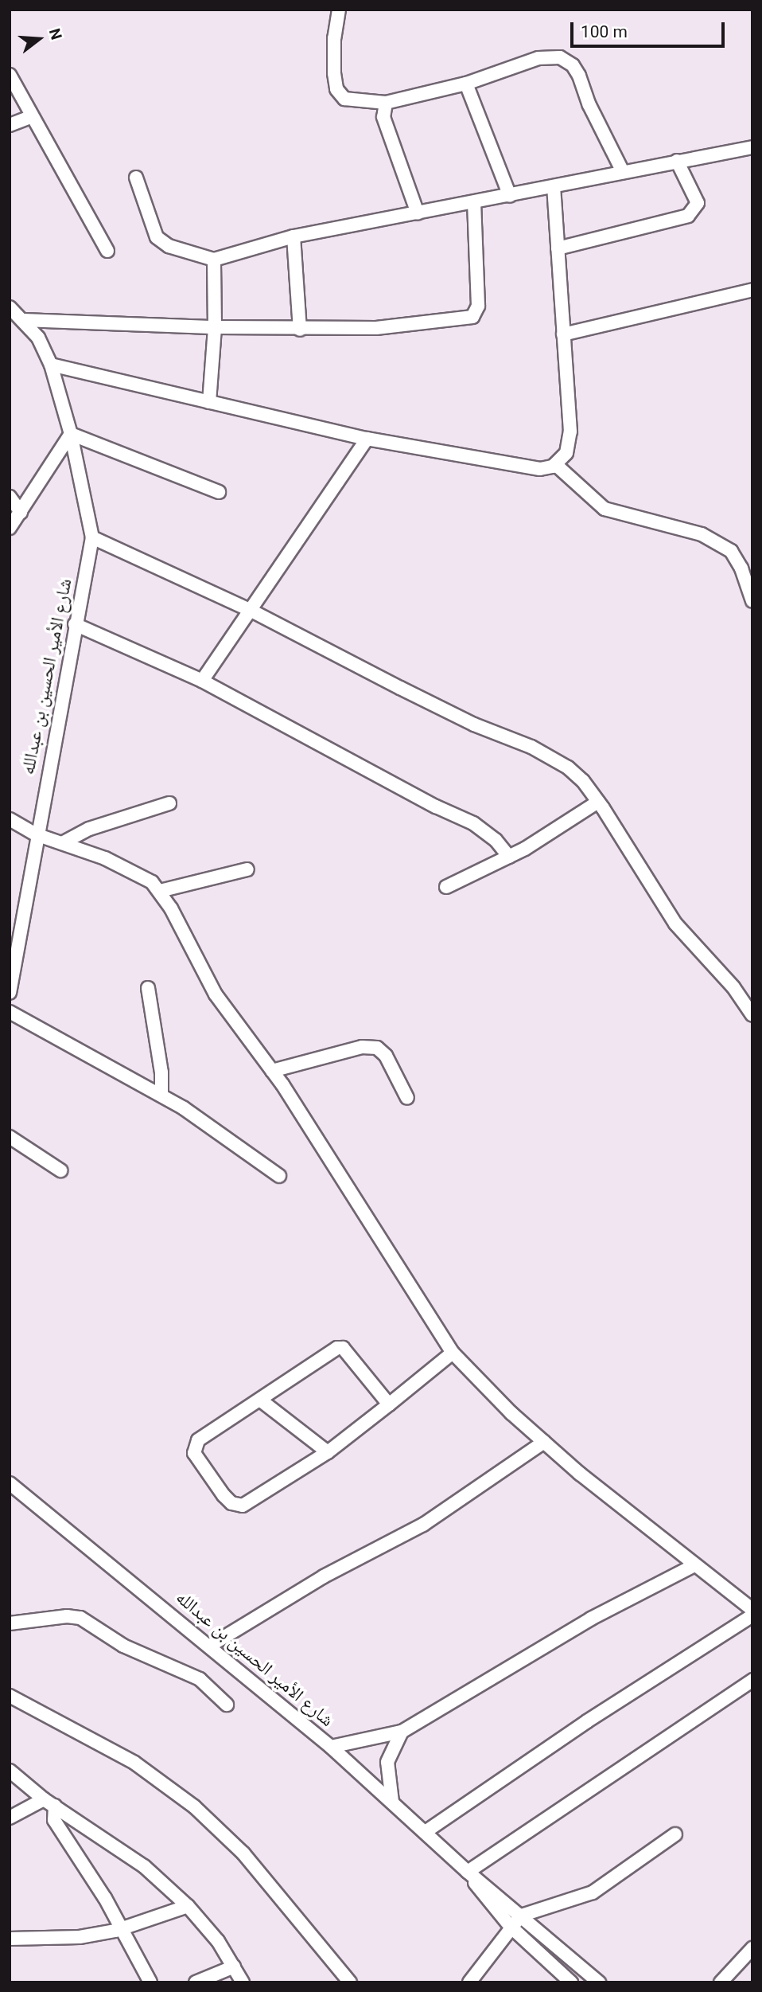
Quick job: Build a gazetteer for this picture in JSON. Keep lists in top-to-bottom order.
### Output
{
  "streets": {
    "street": ["شارع الأمير الحسين بن عبدالله"]
  },
  "scale_bar": "100 m",
  "north": "right"
}
